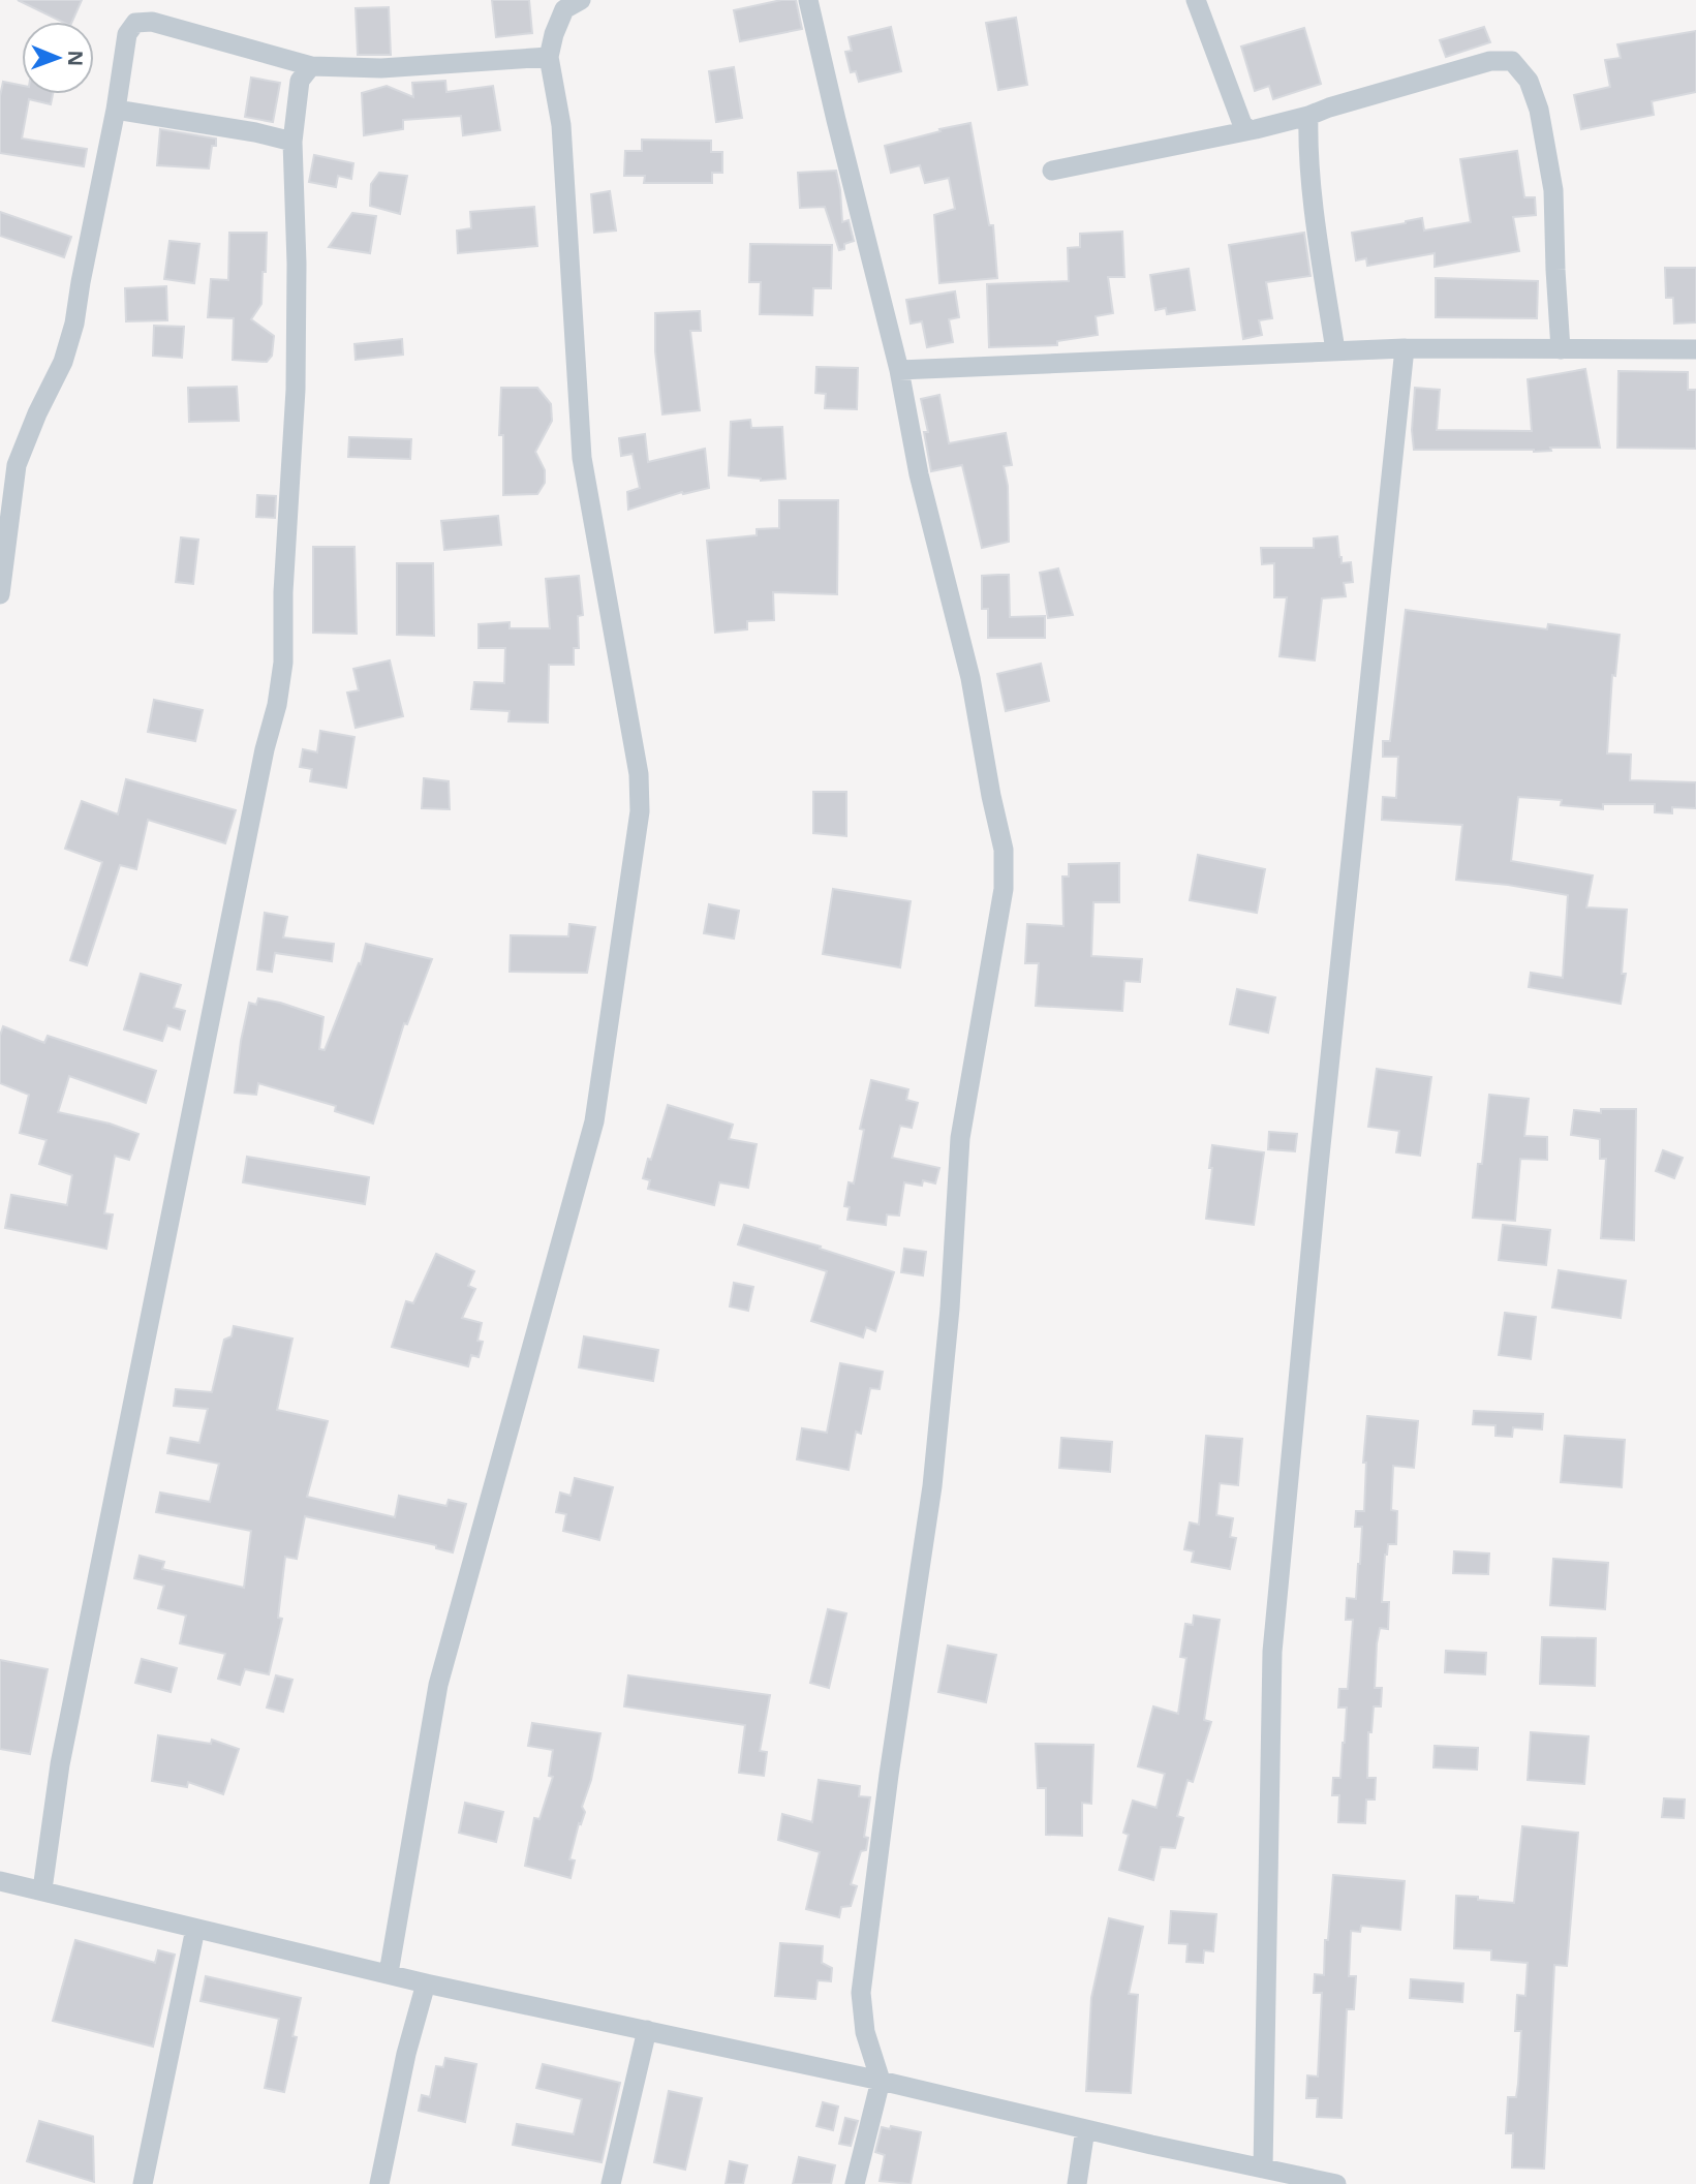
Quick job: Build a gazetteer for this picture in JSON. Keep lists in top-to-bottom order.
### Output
{
  "north": "right"
}
